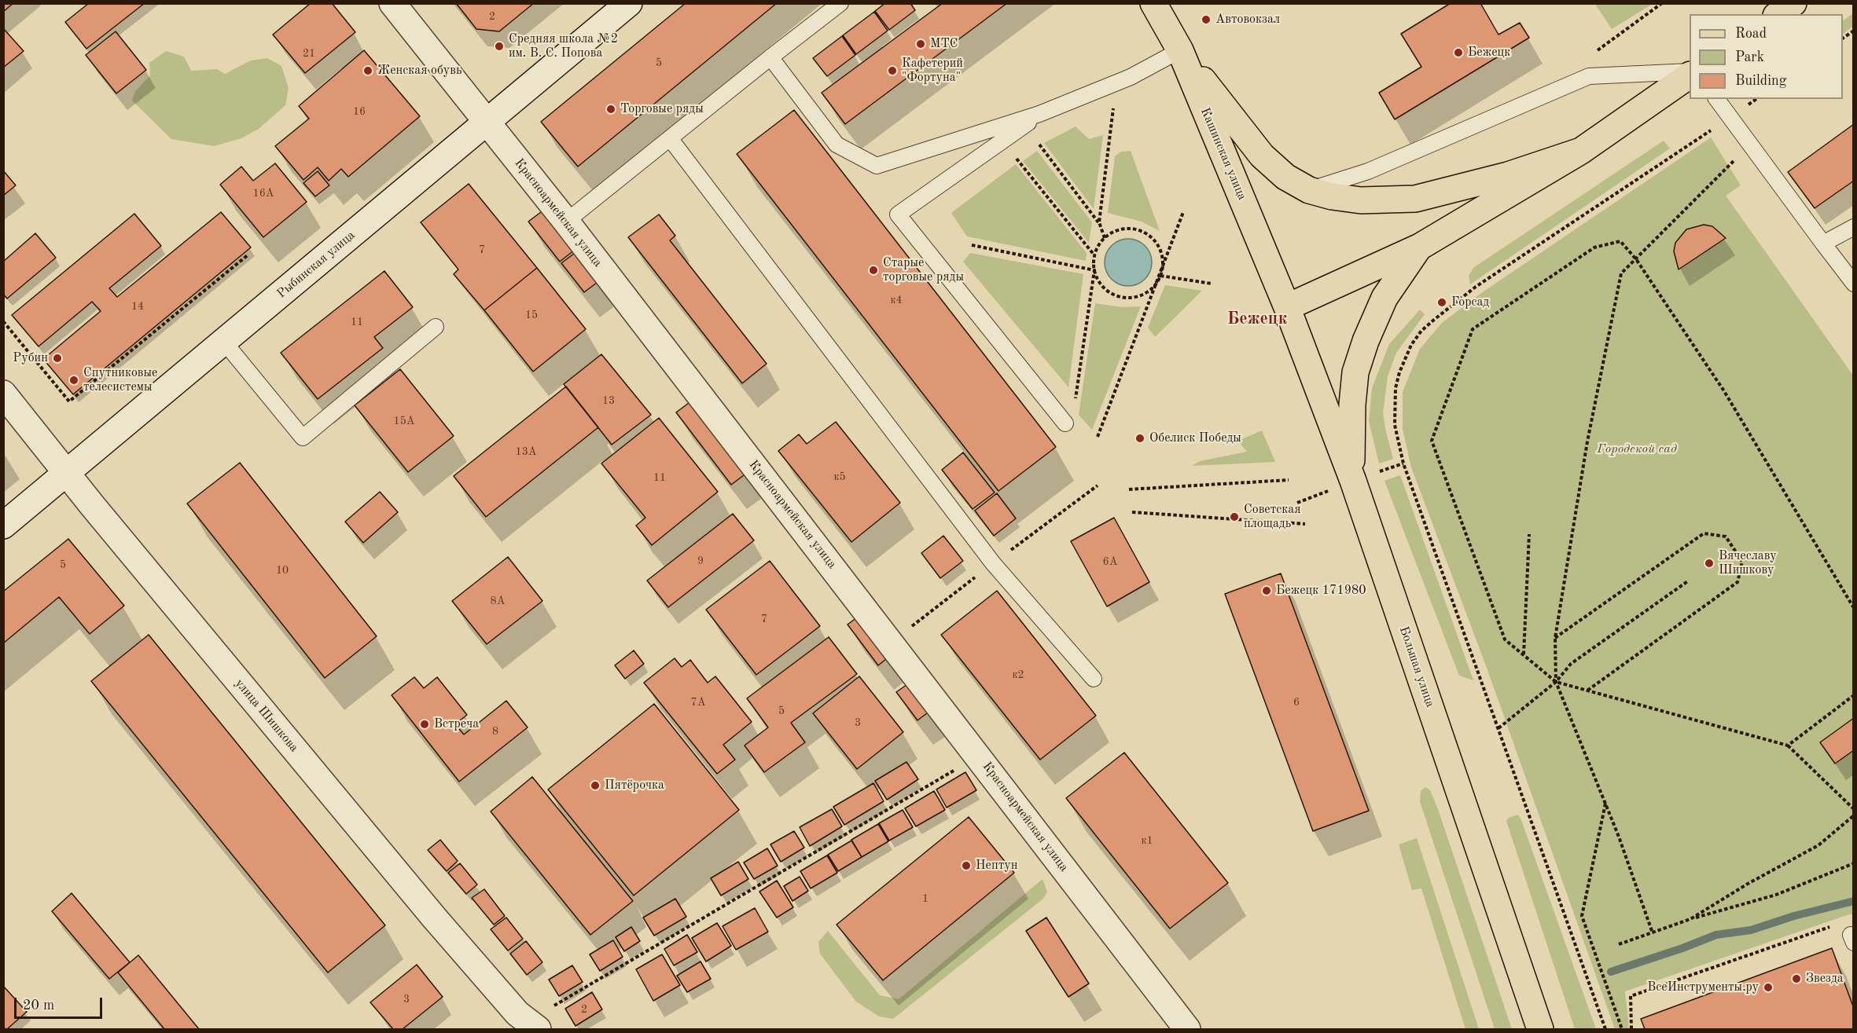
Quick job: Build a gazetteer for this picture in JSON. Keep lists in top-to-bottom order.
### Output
{
  "streets": {
    "main road": ["Кашинская улица", "Большая улица"],
    "street": ["Красноармейская улица", "Рыбинская улица", "улица Шишкова"]
  },
  "crossings": [
    ["Кашинская улица", "Большая улица"],
    ["Красноармейская улица", "Рыбинская улица"],
    ["Рыбинская улица", "улица Шишкова"]
  ],
  "districts": ["Бежецк"],
  "parks": ["Городской сад"],
  "places": [
    "Автовокзал",
    "МТС",
    "Средняя школа №2 им. В. С. Попова",
    "Бежецк",
    "Женская обувь",
    "Кафетерий \"Фортуна\"",
    "Торговые ряды",
    "Старые торговые ряды",
    "Горсад",
    "Рубин",
    "Спутниковые телесистемы",
    "Обелиск Победы",
    "Советская площадь",
    "Вячеславу Шишкову",
    "Бежецк 171980",
    "Встреча",
    "Пятёрочка",
    "Нептун",
    "Звезда",
    "ВсеИнструменты.ру"
  ],
  "house_numbers": [
    "2",
    "21",
    "5",
    "16",
    "16А",
    "7",
    "к4",
    "14",
    "15",
    "11",
    "13",
    "15А",
    "13А",
    "к5",
    "11",
    "9",
    "6А",
    "5",
    "10",
    "8А",
    "7",
    "к2",
    "7А",
    "6",
    "5",
    "3",
    "8",
    "к1",
    "1",
    "3",
    "2"
  ],
  "legend": ["Road", "Park", "Building"],
  "scale_bar": "20 m"
}
